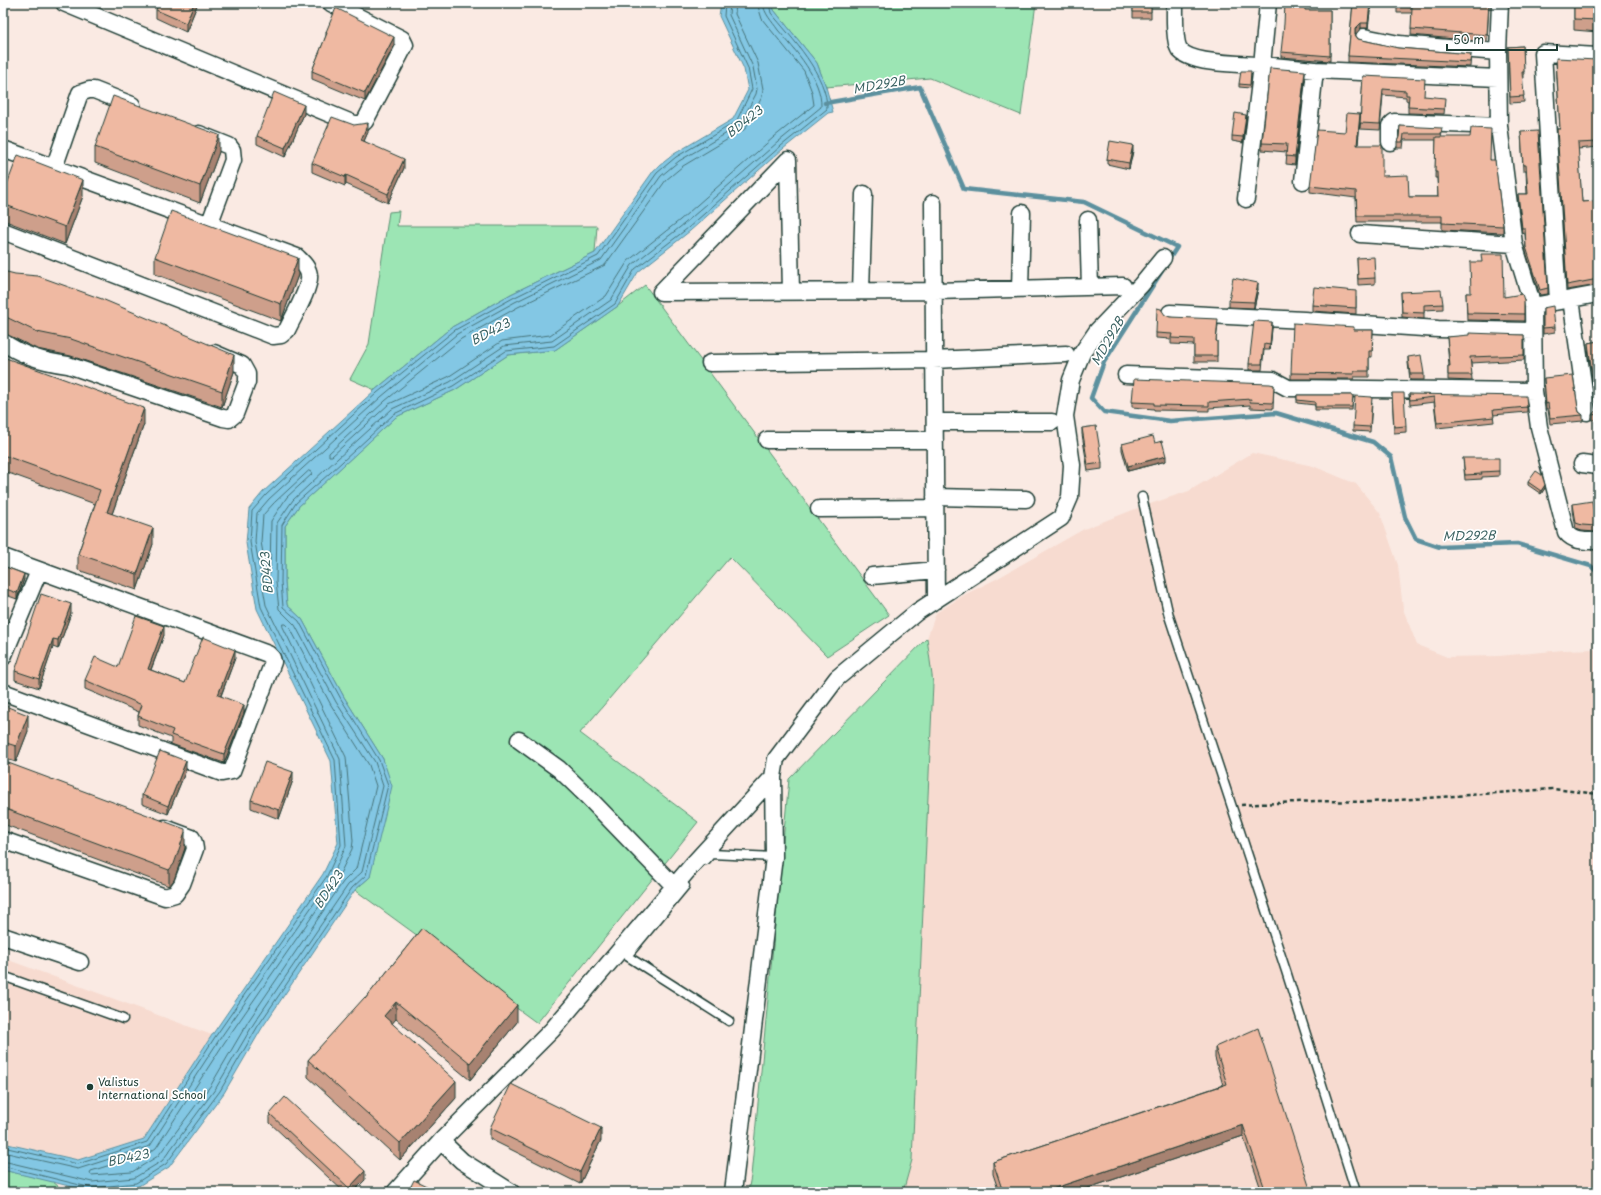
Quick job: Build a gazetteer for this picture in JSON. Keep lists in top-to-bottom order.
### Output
{
  "water": ["MD292B", "BD423"],
  "places": ["Valistus International School"],
  "scale_bar": "50 m"
}
